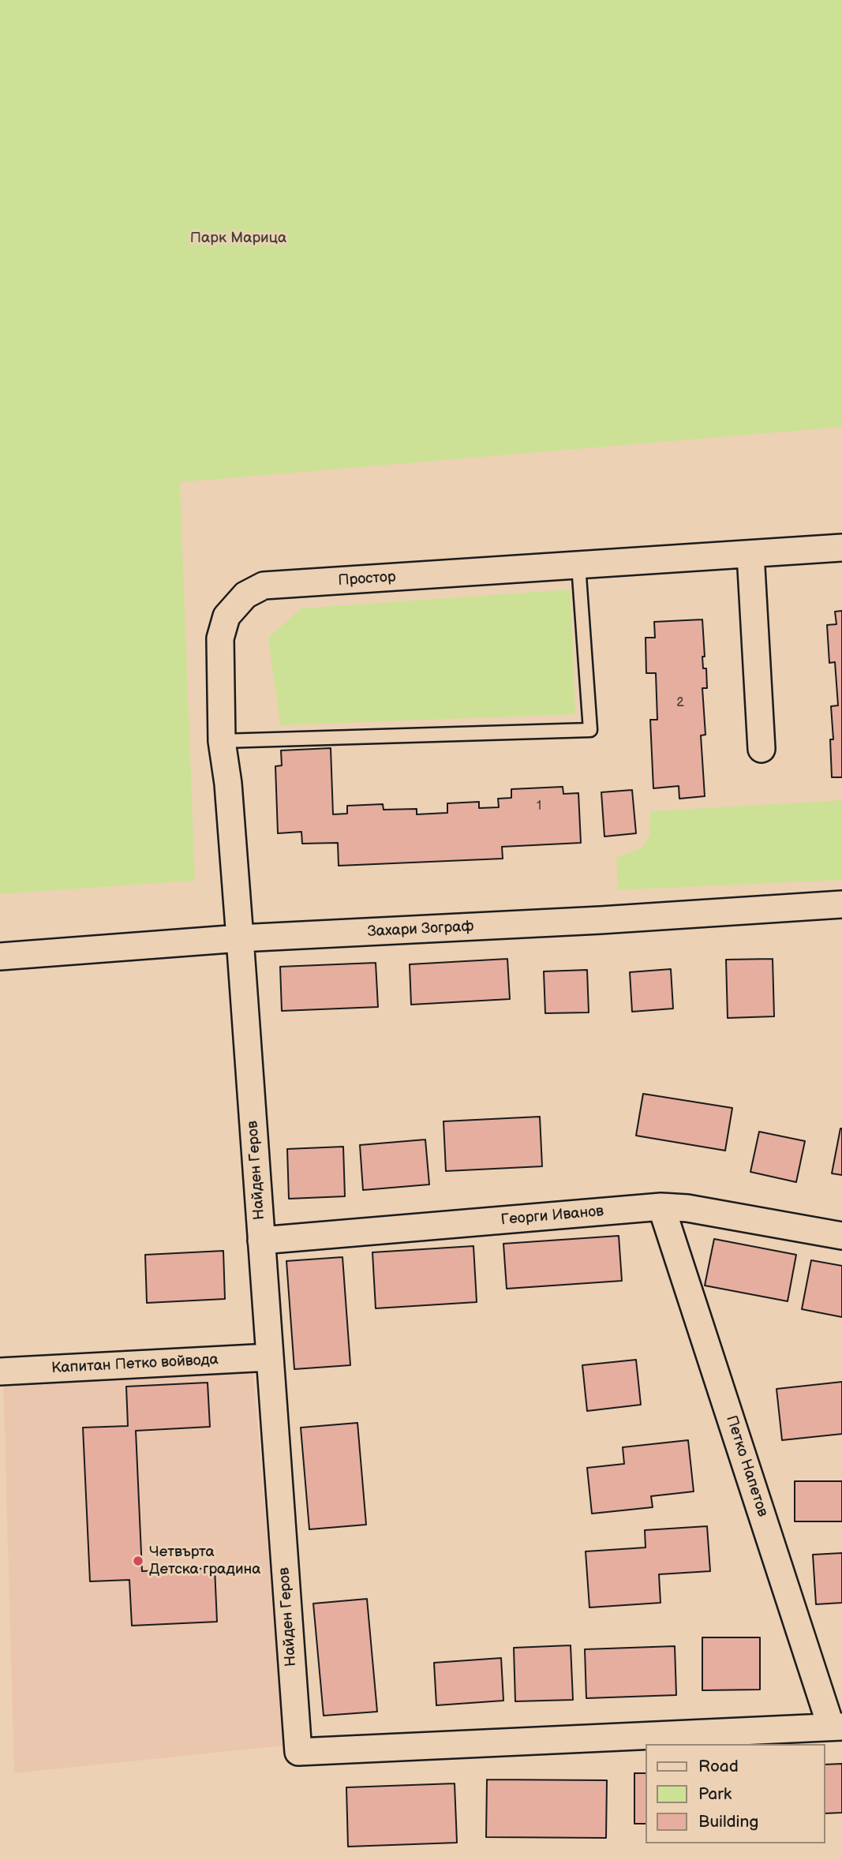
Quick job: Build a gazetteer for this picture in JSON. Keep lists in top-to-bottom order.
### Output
{
  "streets": {
    "street": [
      "Простор",
      "Захари Зограф",
      "Найден Геров",
      "Георги Иванов",
      "Капитан Петко войвода",
      "Петко Напетов"
    ]
  },
  "crossings": [
    ["Простор", "Захари Зограф"],
    ["Простор", "Найден Геров"],
    ["Захари Зограф", "Найден Геров"],
    ["Найден Геров", "Георги Иванов"],
    ["Найден Геров", "Капитан Петко войвода"],
    ["Найден Геров", "Петко Напетов"],
    ["Георги Иванов", "Петко Напетов"]
  ],
  "parks": ["Парк Марица"],
  "places": ["Четвърта Детска градина"],
  "house_numbers": ["2", "1"],
  "legend": ["Road", "Park", "Building"]
}
